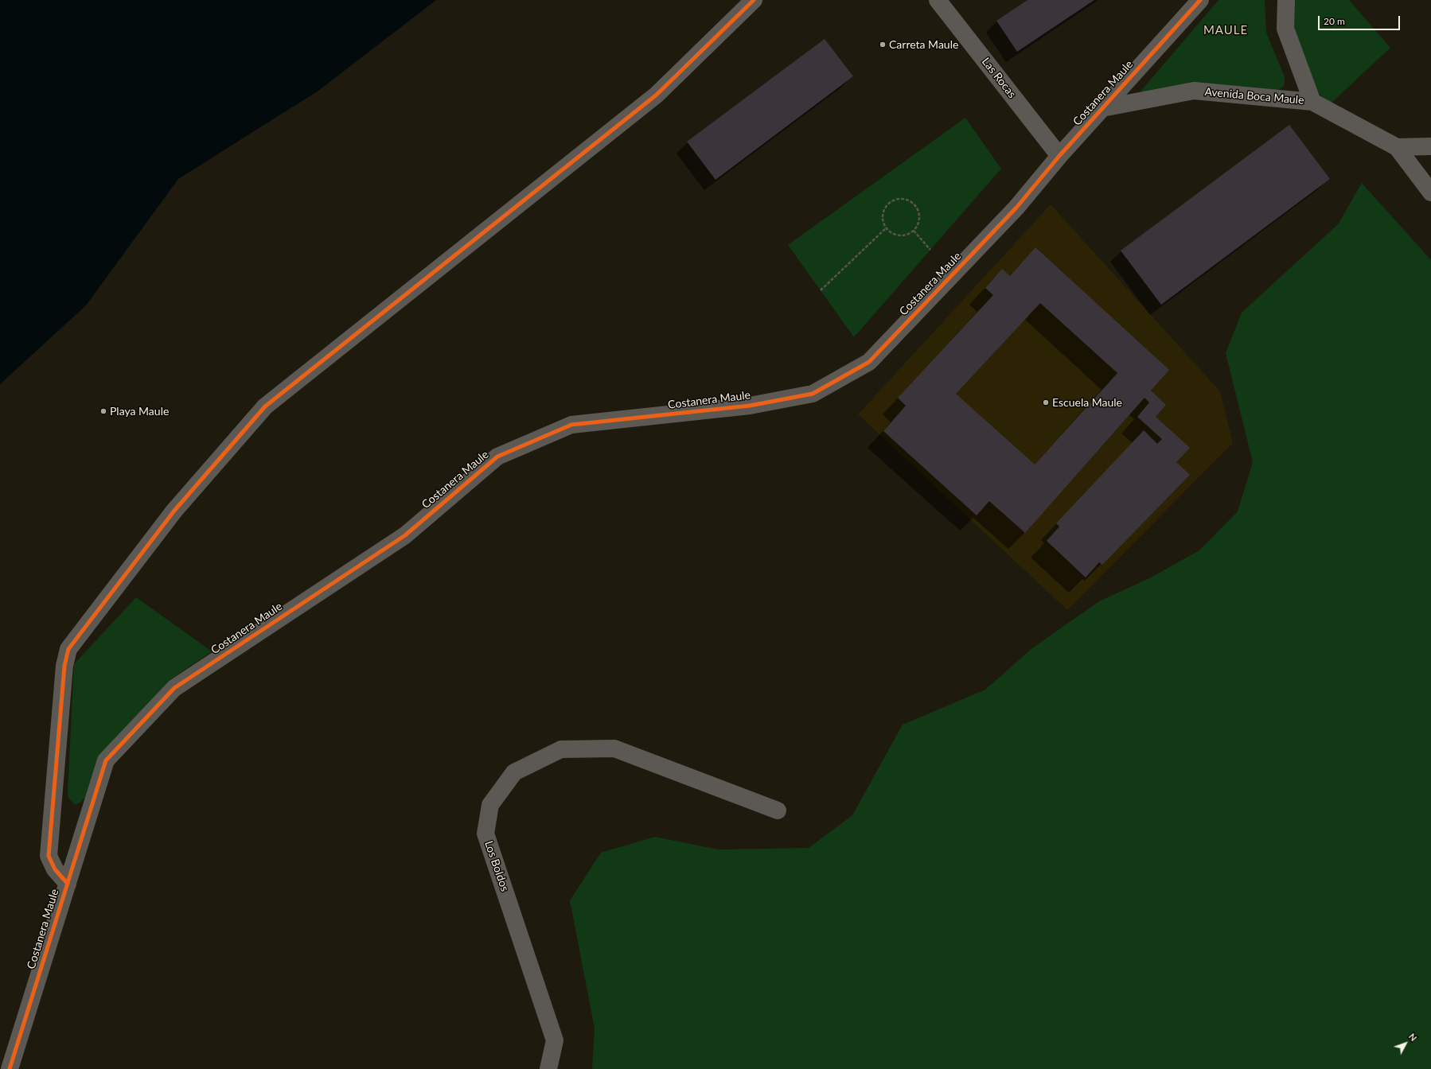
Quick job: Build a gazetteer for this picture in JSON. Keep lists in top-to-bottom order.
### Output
{
  "streets": {
    "street": [
      "Las Rocas",
      "Costanera Maule",
      "Avenida Boca Maule",
      "Los Boldos"
    ]
  },
  "crossings": [
    ["Las Rocas", "Costanera Maule"],
    ["Costanera Maule", "Avenida Boca Maule"]
  ],
  "districts": ["MAULE"],
  "places": ["Carreta Maule", "Escuela Maule", "Playa Maule"],
  "scale_bar": "20 m",
  "north": "top right"
}
